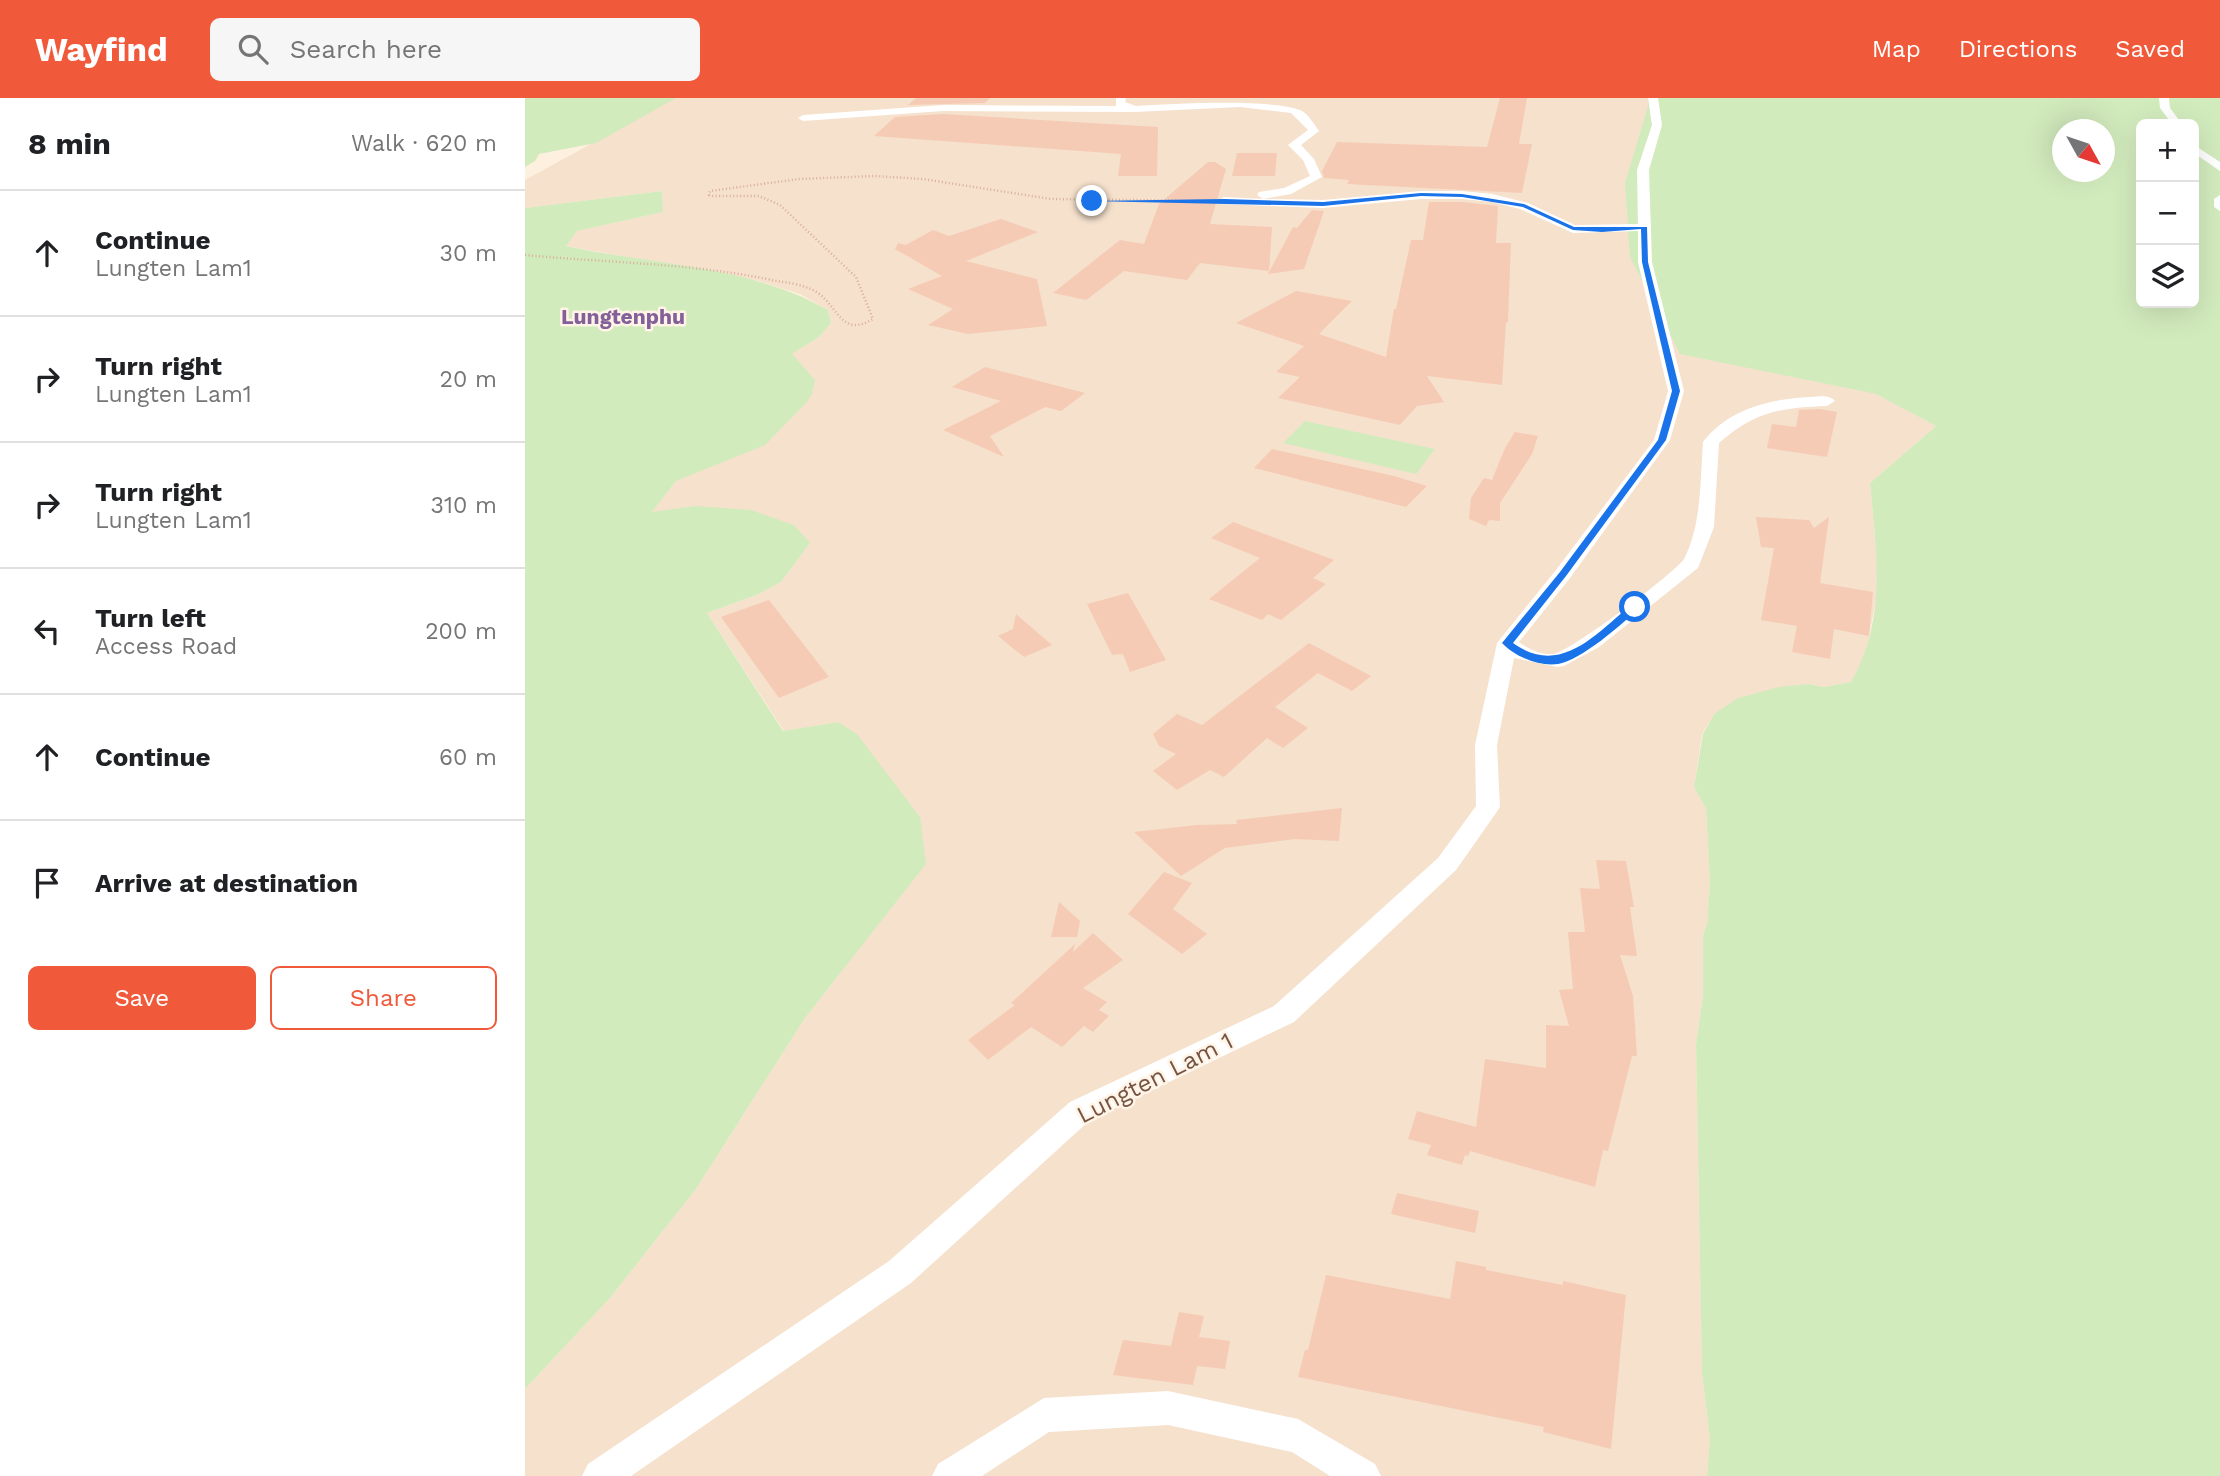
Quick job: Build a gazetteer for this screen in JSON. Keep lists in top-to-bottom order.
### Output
{
  "streets": {
    "street": ["Lungten Lam 1"]
  },
  "districts": ["Lungtenphu"],
  "north": "bottom right",
  "page": {
    "header": "Wayfind",
    "search": "Search here",
    "nav": ["Map", "Directions", "Saved"],
    "heading": ["8 min", "Walk · 620 m"],
    "map_buttons": ["+", "−"],
    "list": [
      ["Continue", "Lungten Lam1", "30 m"],
      ["Turn right", "Lungten Lam1", "20 m"],
      ["Turn right", "Lungten Lam1", "310 m"],
      ["Turn left", "Access Road", "200 m"],
      ["Continue", "60 m"],
      "Arrive at destination"
    ],
    "buttons": ["Save", "Share"]
  }
}
